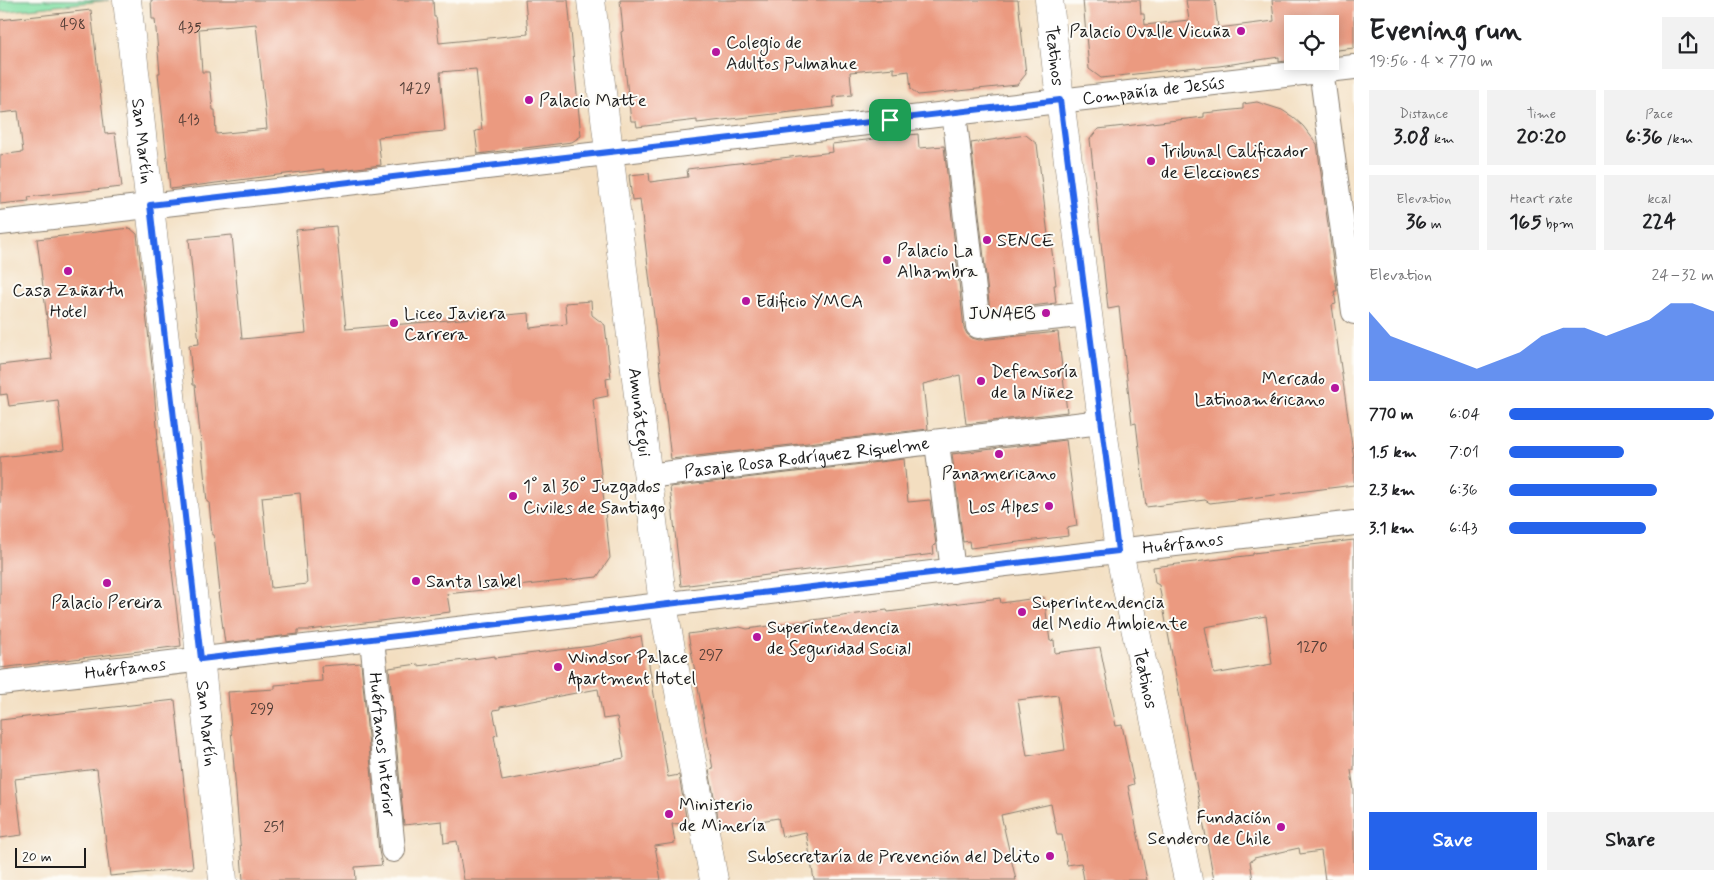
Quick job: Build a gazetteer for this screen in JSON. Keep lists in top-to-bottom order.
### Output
{
  "streets": {
    "main road": ["Teatinos", "San Martín", "Amunátegui"],
    "street": [
      "Compañía de Jesús",
      "Pasaje Rosa Rodríguez Riquelme",
      "Huérfanos",
      "Huérfanos Interior"
    ]
  },
  "crossings": [
    ["Teatinos", "Compañía de Jesús"],
    ["Teatinos", "Pasaje Rosa Rodríguez Riquelme"],
    ["Teatinos", "Huérfanos"],
    ["Compañía de Jesús", "San Martín"],
    ["Compañía de Jesús", "Amunátegui"],
    ["San Martín", "Huérfanos"],
    ["Amunátegui", "Pasaje Rosa Rodríguez Riquelme"],
    ["Amunátegui", "Huérfanos"],
    ["Pasaje Rosa Rodríguez Riquelme", "Huérfanos"],
    ["Huérfanos", "Huérfanos Interior"]
  ],
  "places": [
    "Palacio Ovalle Vicuña",
    "Colegio de Adultos Pulmahue",
    "Palacio Matte",
    "Tribunal Calificador de Elecciones",
    "SENCE",
    "Palacio La Alhambra",
    "Casa Zañartu Hotel",
    "Edificio YMCA",
    "JUNAEB",
    "Liceo Javiera Carrera",
    "Defensoría de la Niñez",
    "Mercado Latinoaméricano",
    "Panamericano",
    "1° al 30° Juzgados Civiles de Santiago",
    "Los Alpes",
    "Santa Isabel",
    "Palacio Pereira",
    "Superintendencia del Medio Ambiente",
    "Superintendencia de Seguridad Social",
    "Windsor Palace Apartment Hotel",
    "Ministerio de Minería",
    "Fundación Sendero de Chile",
    "Subsecretaría de Prevención del Delito"
  ],
  "house_numbers": [
    "498",
    "435",
    "1429",
    "413",
    "1270",
    "297",
    "299",
    "251"
  ],
  "scale_bar": "20 m",
  "page": {
    "heading": ["Evening run", "19:56 · 4 × 770 m"],
    "stats": [
      ["Distance", "3.08 km"],
      ["Time", "20:20"],
      ["Pace", "6:36 /km"],
      ["Elevation", "36 m"],
      ["Heart rate", "165 bpm"],
      ["kcal", "224"]
    ],
    "chart": ["Elevation", "24–32 m"],
    "list": [
      {
        "name": "770 m",
        "note": "6:04"
      },
      {
        "name": "1.5 km",
        "note": "7:01"
      },
      {
        "name": "2.3 km",
        "note": "6:36"
      },
      {
        "name": "3.1 km",
        "note": "6:43"
      }
    ],
    "buttons": ["Save", "Share"],
    "scale": "20 m"
  }
}
